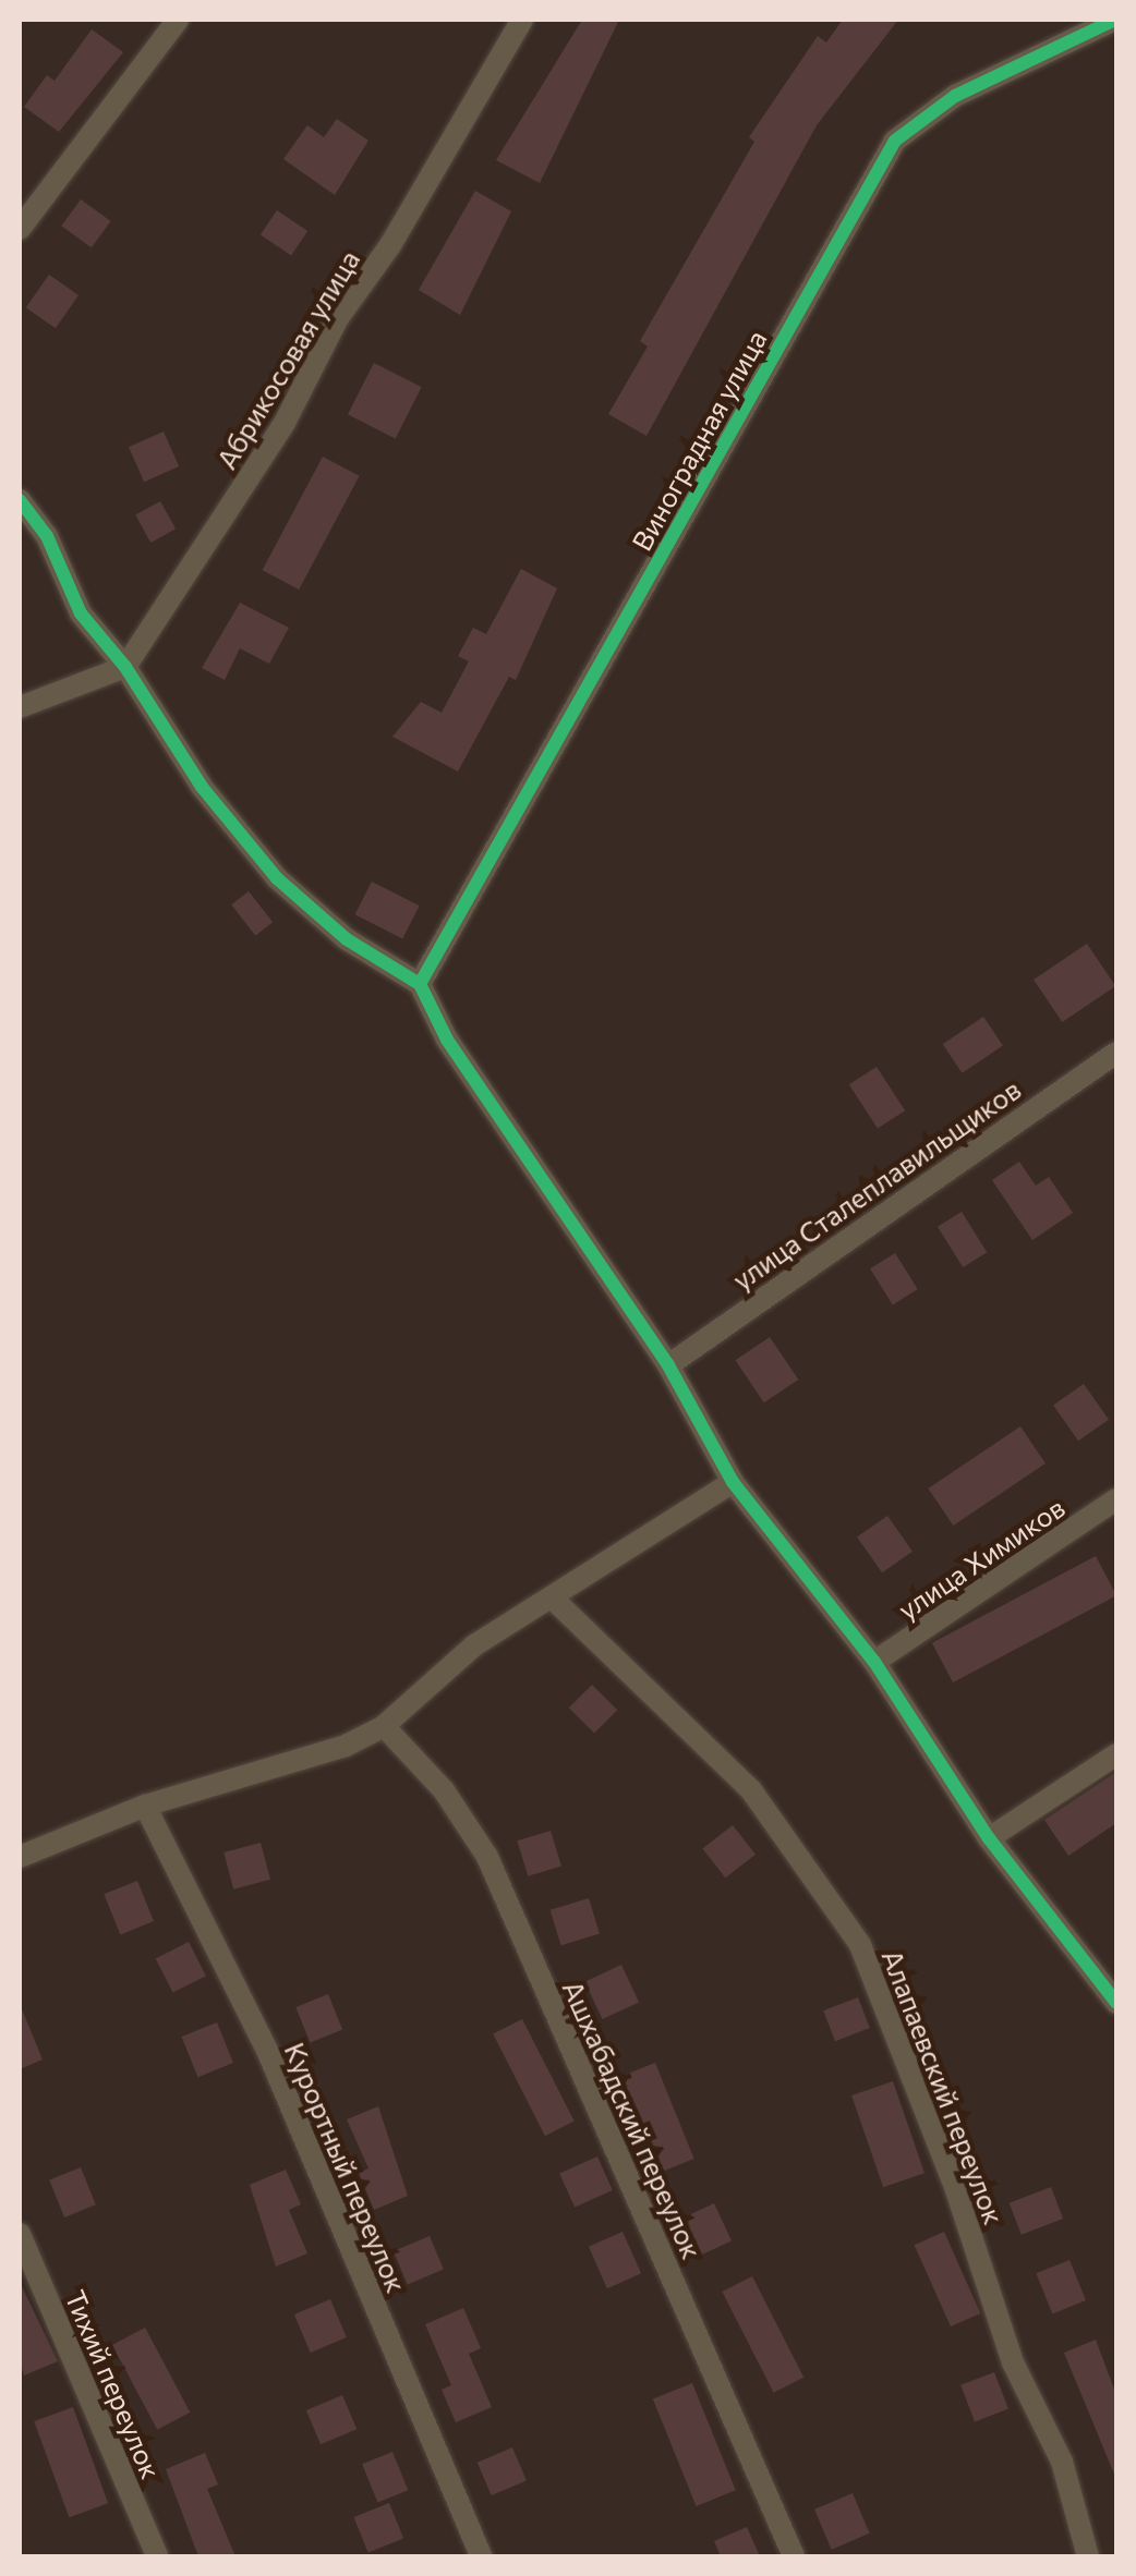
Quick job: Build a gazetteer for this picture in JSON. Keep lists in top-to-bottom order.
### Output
{
  "streets": {
    "street": [
      "Абрикосовая улица",
      "Виноградная улица",
      "улица Сталеплавильщиков",
      "улица Химиков",
      "Алапаевский переулок",
      "Ашхабадский переулок",
      "Курортный переулок",
      "Тихий переулок"
    ]
  }
}
